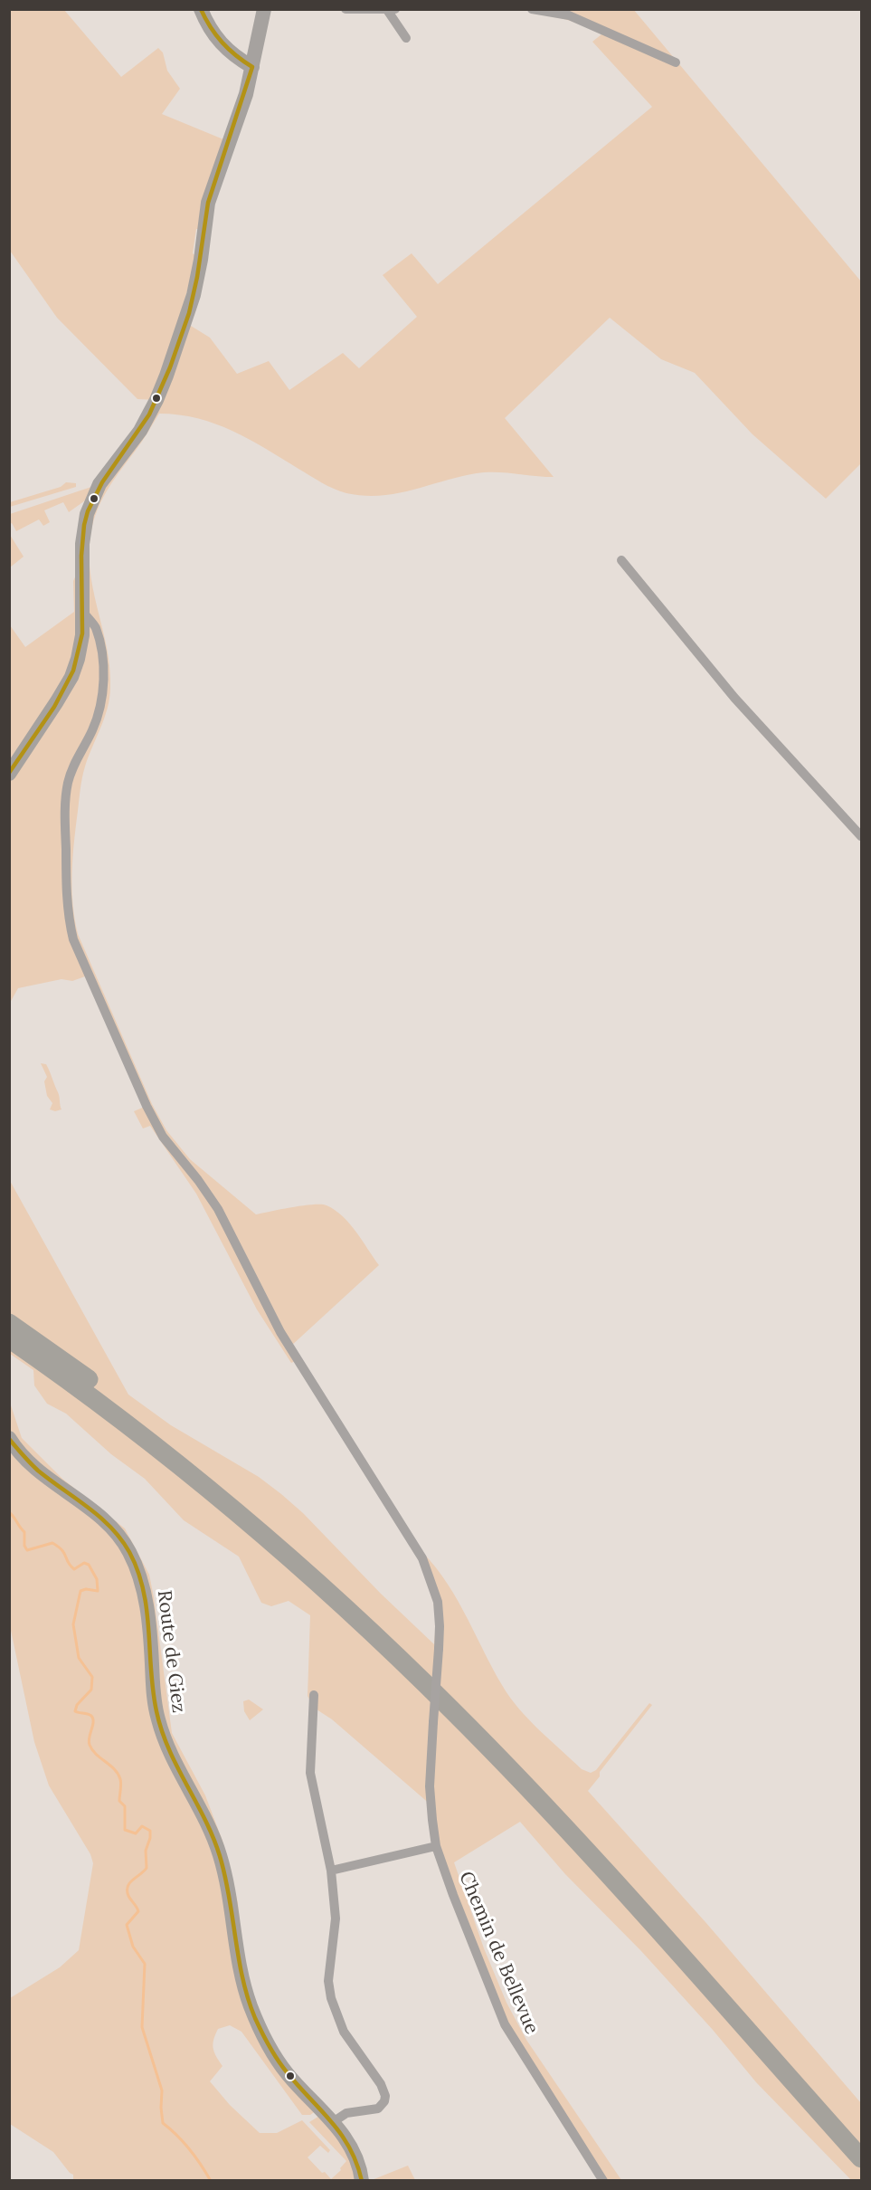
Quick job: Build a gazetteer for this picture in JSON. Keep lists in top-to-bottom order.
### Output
{
  "streets": {
    "street": ["Route de Giez", "Chemin de Bellevue"]
  }
}
